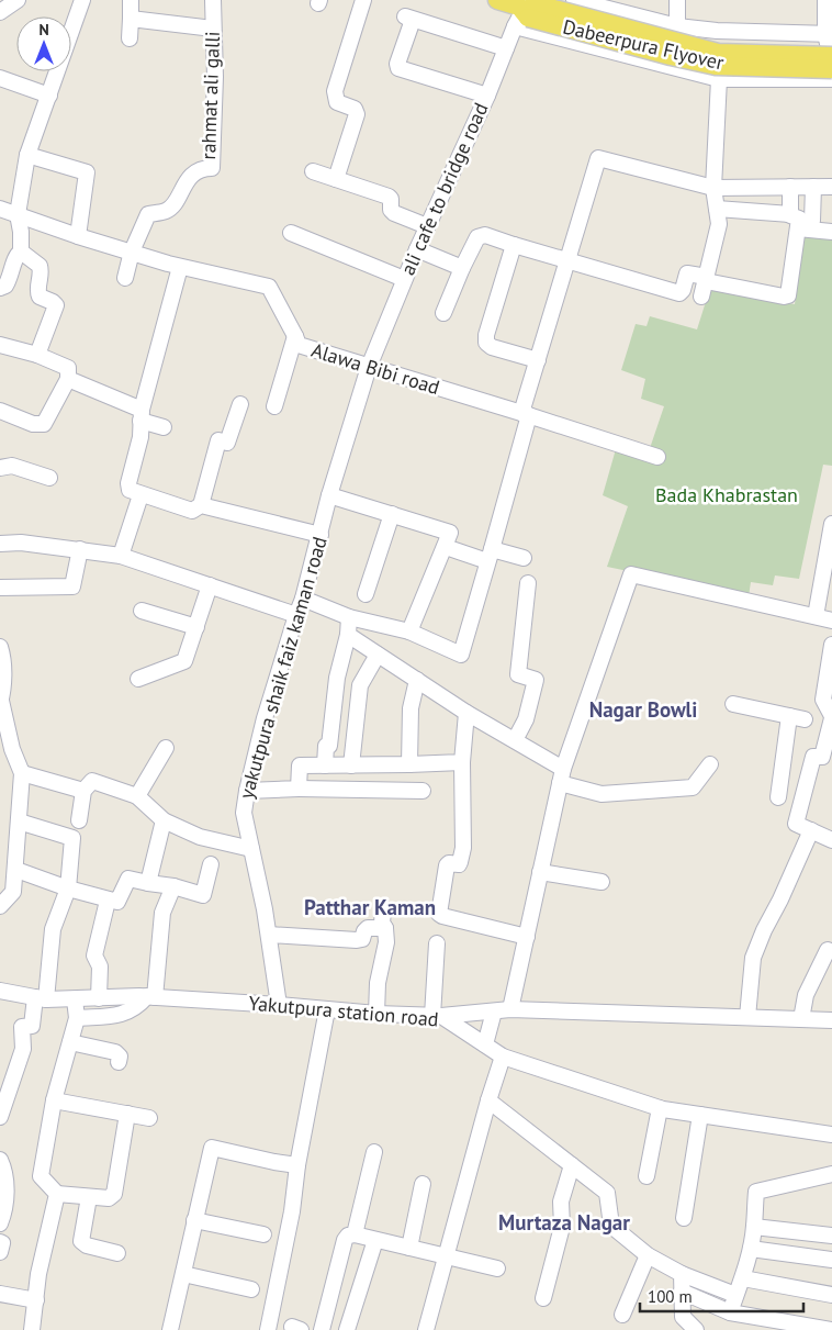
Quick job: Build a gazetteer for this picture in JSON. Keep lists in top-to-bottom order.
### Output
{
  "streets": {
    "main road": ["Dabeerpura Flyover"],
    "street": [
      "rahmat ali galli",
      "ali cafe to bridge road",
      "Alawa Bibi road",
      "yakutpura shaik faiz kaman road",
      "Yakutpura station road"
    ]
  },
  "crossings": [
    ["Dabeerpura Flyover", "ali cafe to bridge road"],
    ["rahmat ali galli", "Alawa Bibi road"],
    ["ali cafe to bridge road", "Alawa Bibi road"],
    ["ali cafe to bridge road", "yakutpura shaik faiz kaman road"],
    ["Alawa Bibi road", "yakutpura shaik faiz kaman road"],
    ["yakutpura shaik faiz kaman road", "Yakutpura station road"]
  ],
  "districts": ["Nagar Bowli", "Patthar Kaman", "Murtaza Nagar"],
  "parks": ["Bada Khabrastan"],
  "scale_bar": "100 m",
  "north": "top"
}
